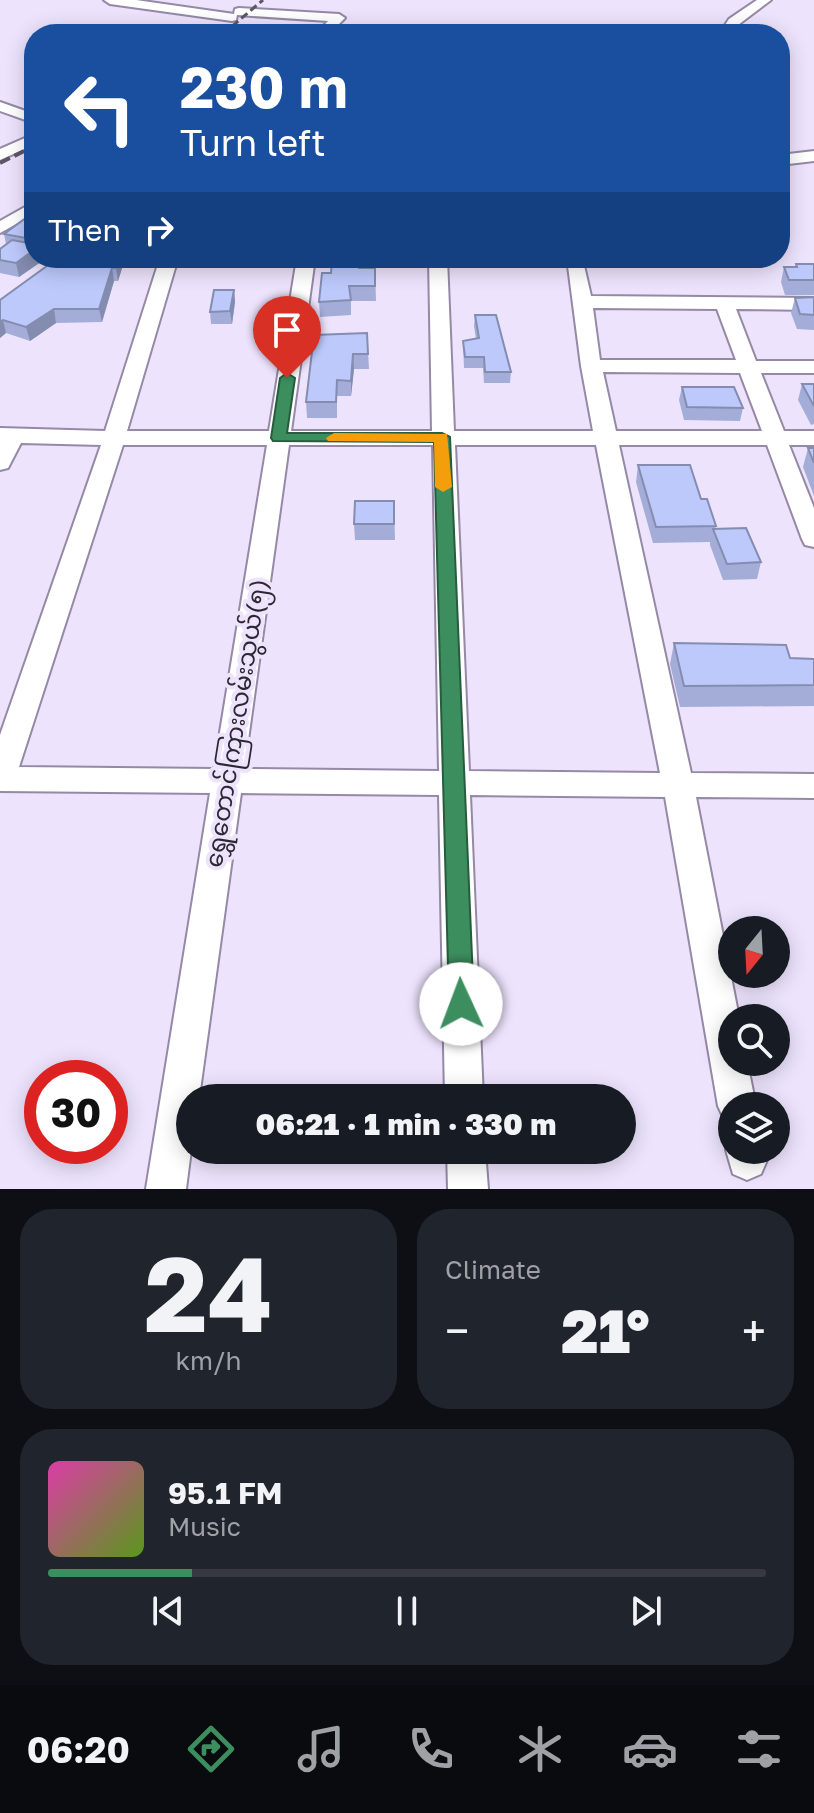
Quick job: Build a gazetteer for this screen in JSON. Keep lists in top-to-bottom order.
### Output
{
  "streets": {
    "street": ["ရွှေတောင်ကြားလမ်းသွယ်(၅)"]
  },
  "north": "bottom",
  "page": {
    "turn": ["230 m", "Turn left"],
    "then": "Then",
    "limit": "30",
    "trip": "06:21 · 1 min · 330 m",
    "tile": [
      ["24", "km/h"],
      "Climate"
    ],
    "heat": ["−", "21°", "+"],
    "song": ["95.1 FM", "Music"],
    "tabs": "06:20"
  }
}
